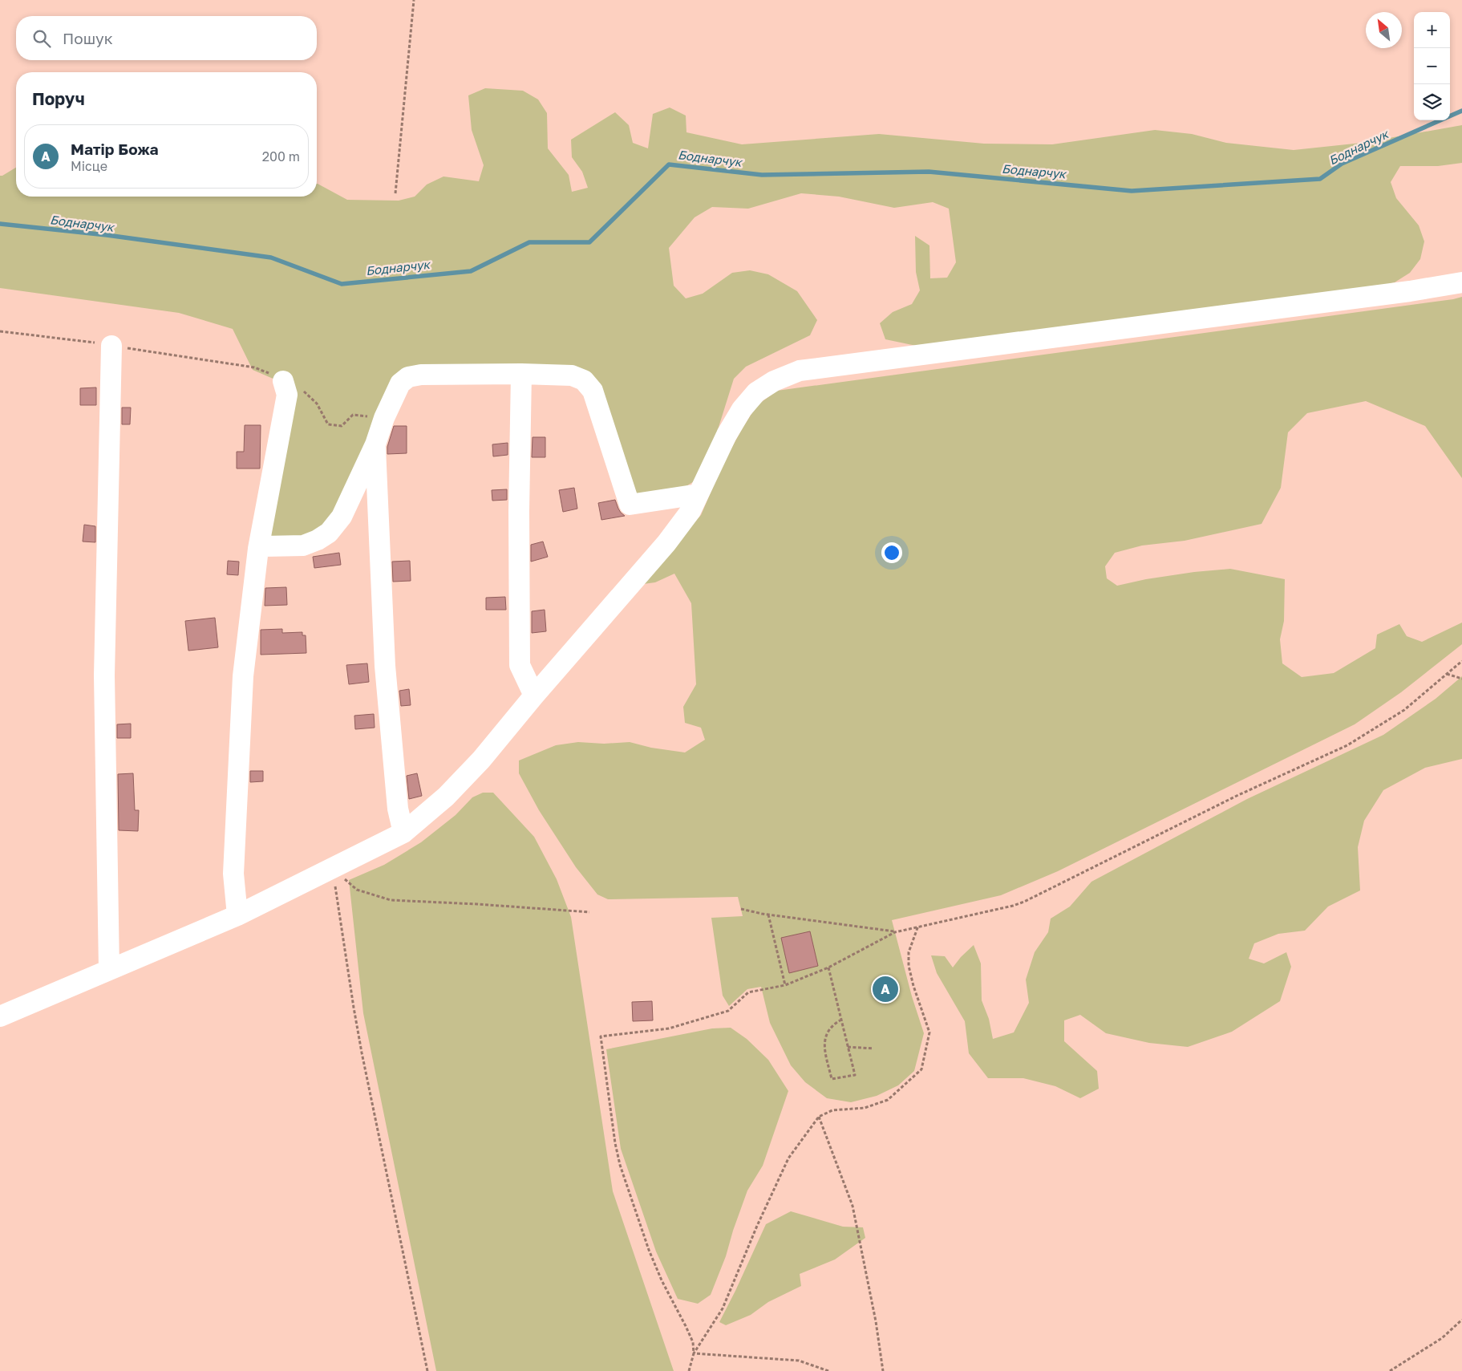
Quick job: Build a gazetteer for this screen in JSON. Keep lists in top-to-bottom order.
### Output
{
  "water": ["Боднарчук"],
  "north": "top left",
  "page": {
    "map_buttons": ["+", "−"],
    "search": "Пошук",
    "heading": "Поруч",
    "list": [
      {
        "mark": "A",
        "name": "Матір Божа",
        "note": "Місце",
        "value": "200 m"
      }
    ],
    "pins": "A"
  }
}
